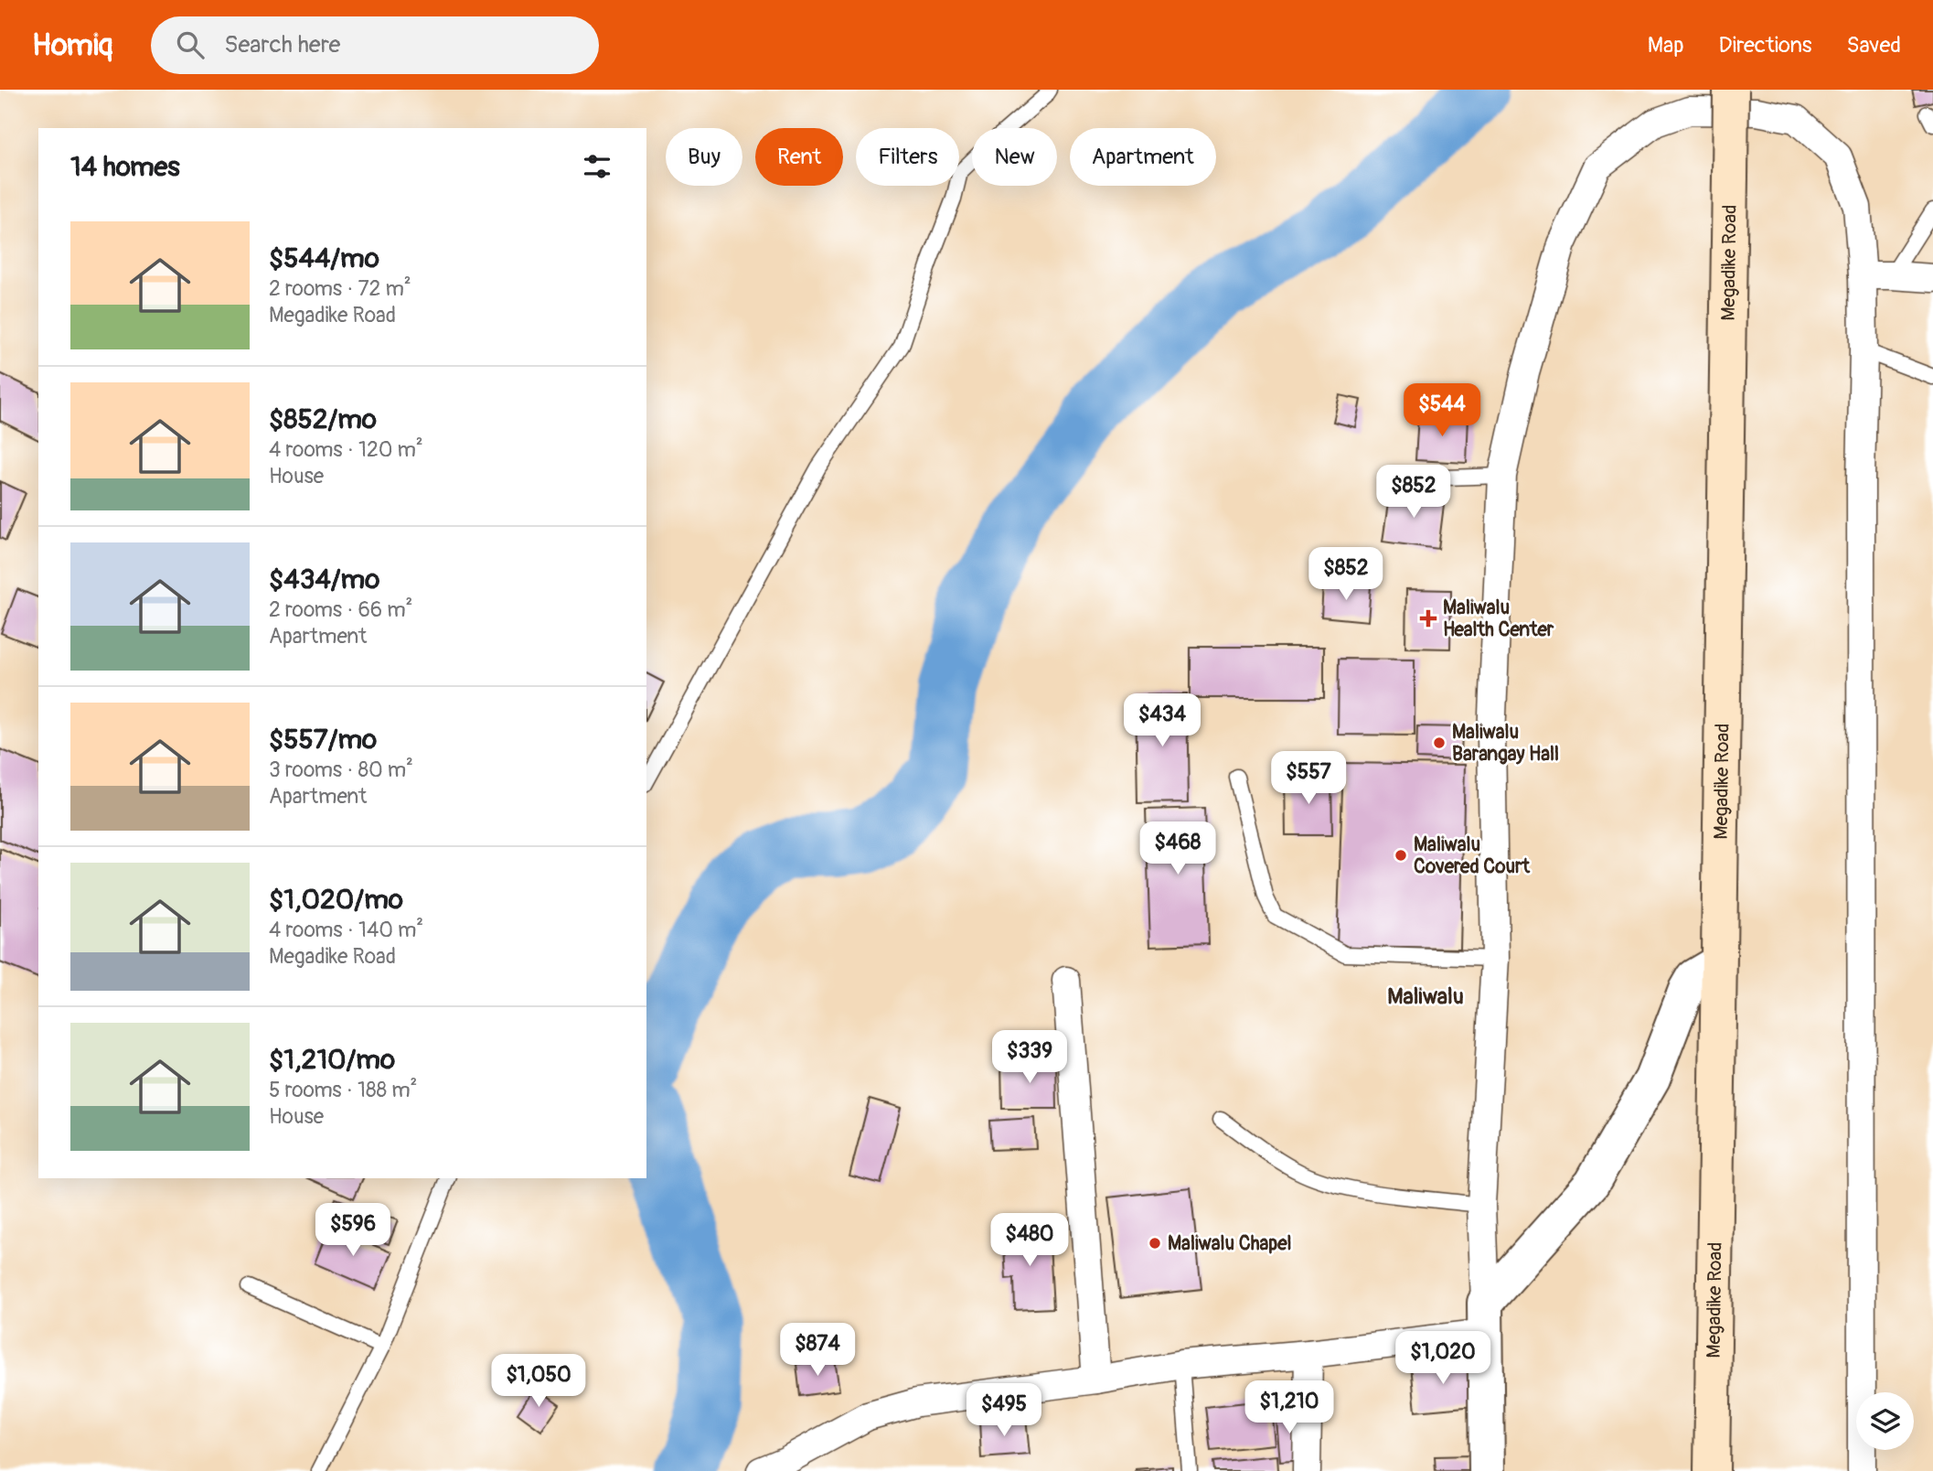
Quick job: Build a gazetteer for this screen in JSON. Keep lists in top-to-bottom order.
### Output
{
  "streets": {
    "main road": ["Megadike Road"]
  },
  "districts": ["Maliwalu"],
  "places": {
    "health": ["Maliwalu Health Center"],
    "other": ["Maliwalu Barangay Hall", "Maliwalu Covered Court", "Maliwalu Chapel"]
  },
  "page": {
    "header": "Homiq",
    "search": "Search here",
    "nav": ["Map", "Directions", "Saved"],
    "chip": [
      "Buy",
      "Rent",
      "Filters",
      "New",
      "Apartment"
    ],
    "heading": "14 homes",
    "list": [
      {
        "name": "$544/mo",
        "note": "2 rooms · 72 m² · Megadike Road"
      },
      {
        "name": "$852/mo",
        "note": "4 rooms · 120 m² · House"
      },
      {
        "name": "$434/mo",
        "note": "2 rooms · 66 m² · Apartment"
      },
      {
        "name": "$557/mo",
        "note": "3 rooms · 80 m² · Apartment"
      },
      {
        "name": "$1,020/mo",
        "note": "4 rooms · 140 m² · Megadike Road"
      },
      {
        "name": "$1,210/mo",
        "note": "5 rooms · 188 m² · House"
      }
    ],
    "price": [
      "$544",
      "$852",
      "$852",
      "$434",
      "$557",
      "$468",
      "$339",
      "$596",
      "$480",
      "$874",
      "$1,020",
      "$1,050",
      "$1,210",
      "$495"
    ]
  }
}
